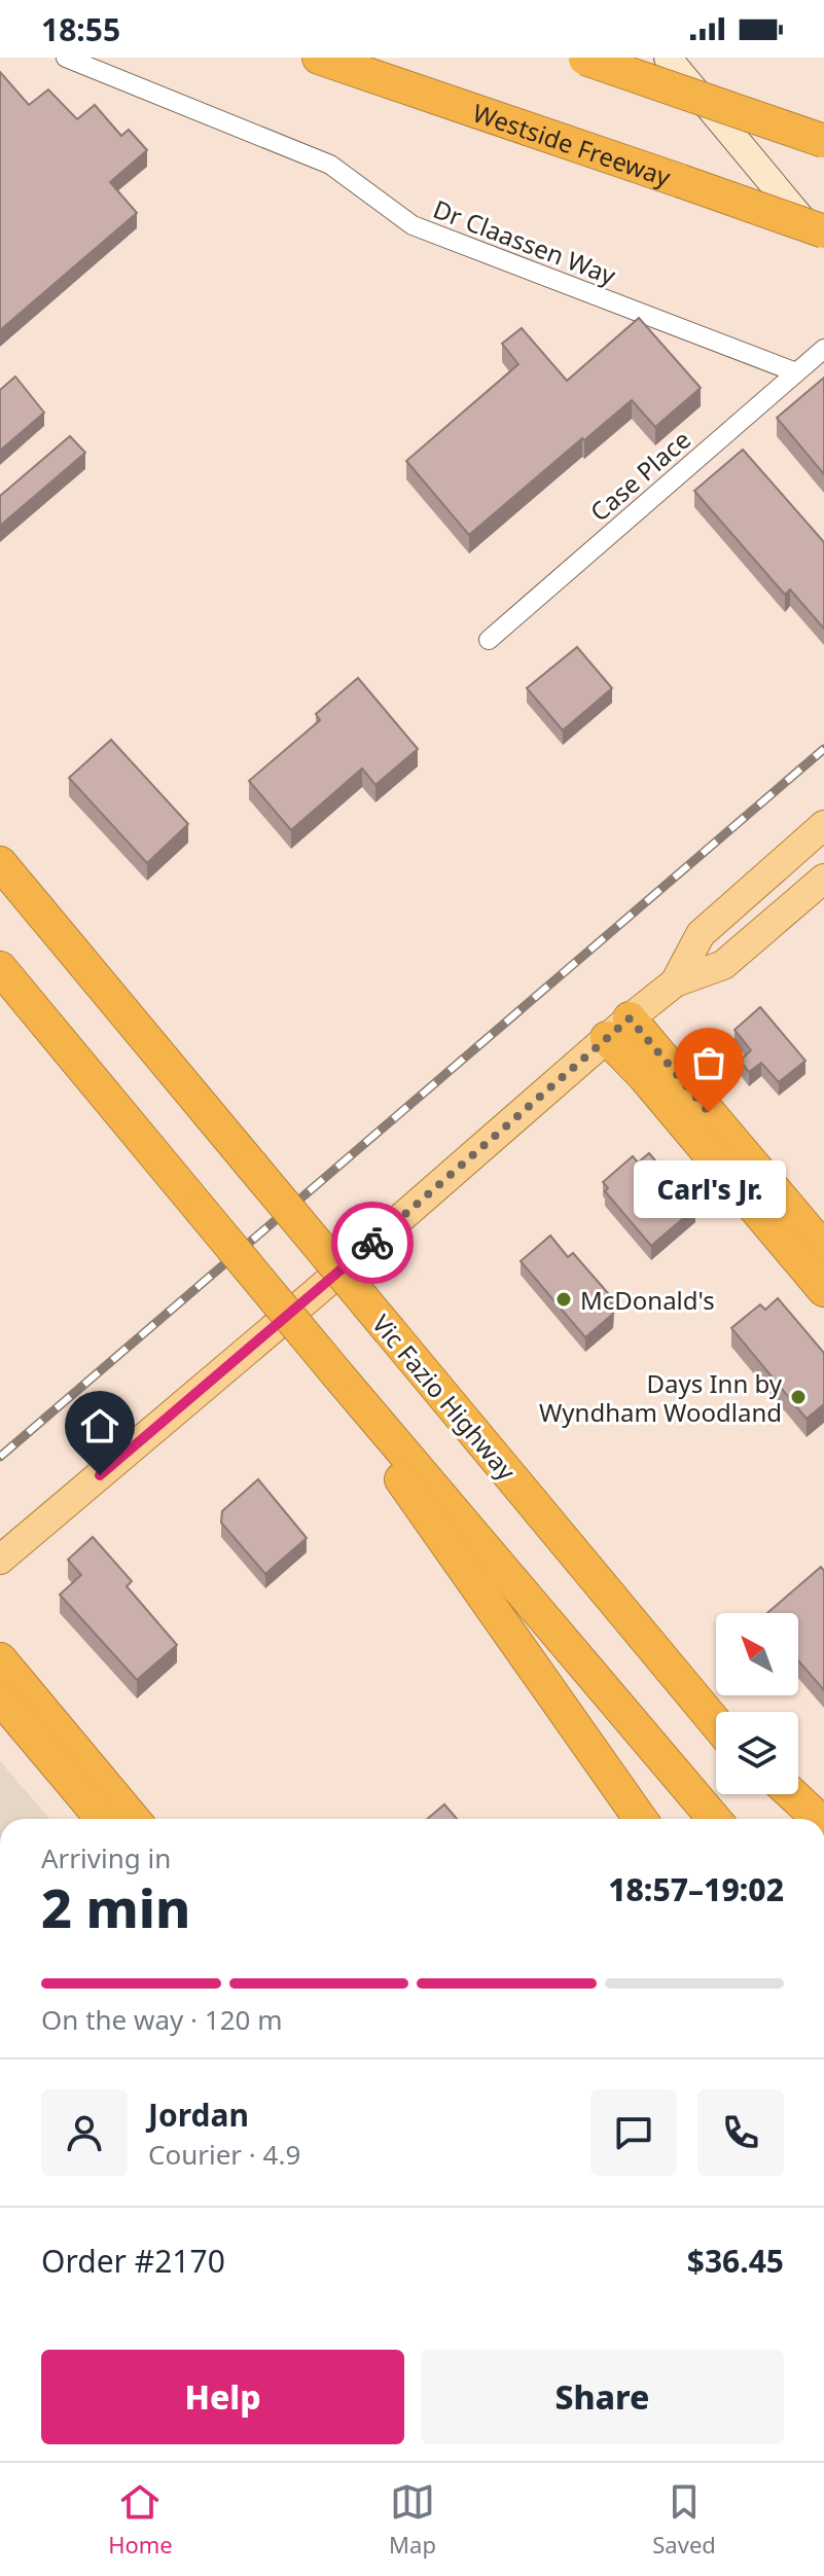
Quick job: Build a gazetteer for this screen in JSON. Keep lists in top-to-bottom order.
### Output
{
  "streets": {
    "highway": ["Westside Freeway", "Vic Fazio Highway"],
    "street": ["Dr Claassen Way", "Case Place"]
  },
  "crossings": [
    ["Dr Claassen Way", "Case Place"]
  ],
  "places": ["Carl's Jr.", "McDonald's", "Days Inn by Wyndham Woodland"],
  "north": "top left",
  "page": {
    "status": "18:55",
    "bubble": "Carl's Jr.",
    "heading": ["2 min", "Arriving in", "18:57–19:02"],
    "panel": [
      "Jordan",
      "Courier · 4.9",
      "Order #2170",
      "$36.45"
    ],
    "bar": "On the way · 120 m",
    "buttons": ["Help", "Share"],
    "tabs": ["Home", "Map", "Saved"]
  }
}
